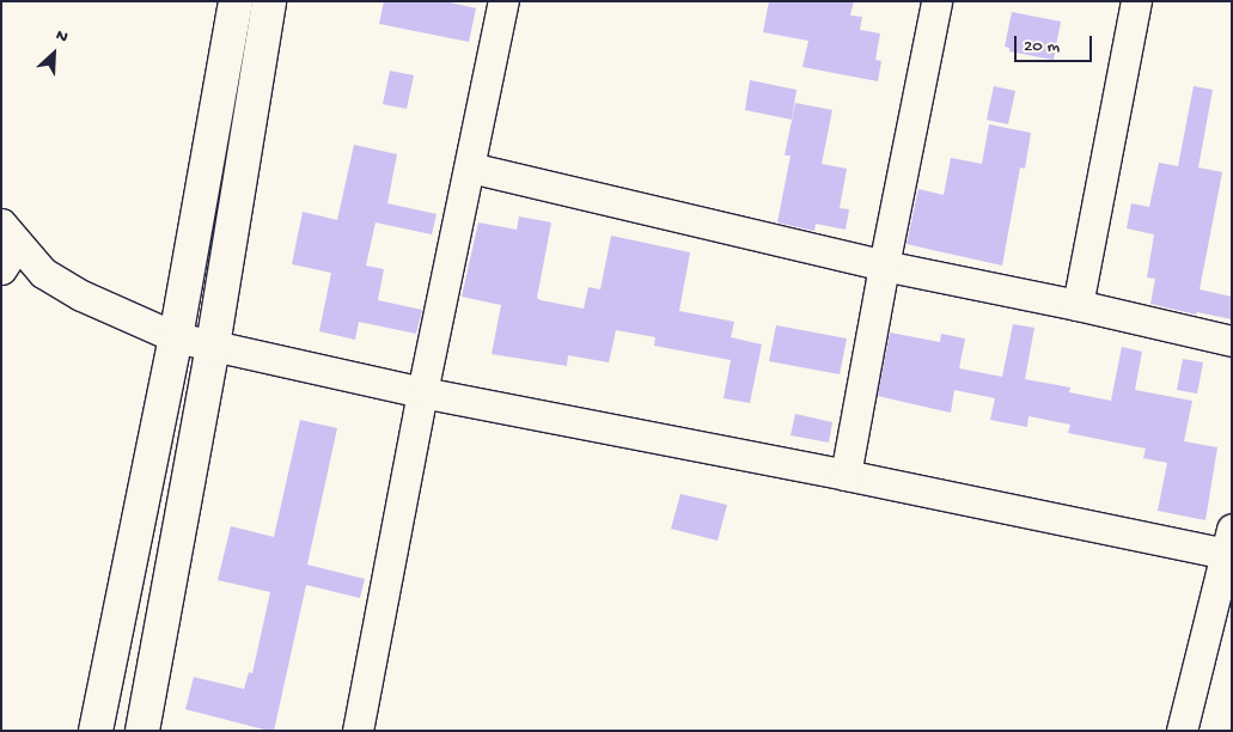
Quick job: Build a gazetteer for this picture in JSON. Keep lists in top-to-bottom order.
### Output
{
  "scale_bar": "20 m",
  "north": "top right"
}
